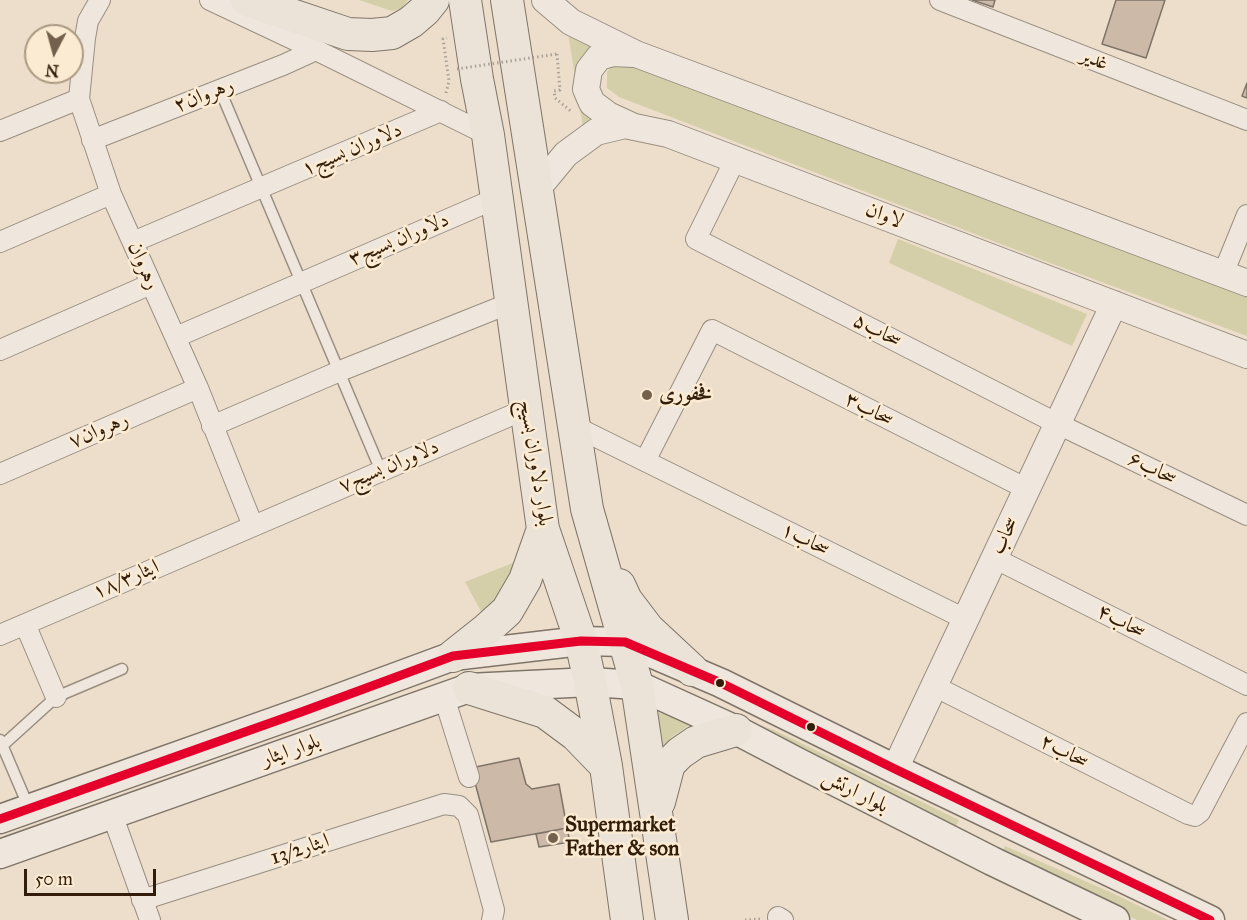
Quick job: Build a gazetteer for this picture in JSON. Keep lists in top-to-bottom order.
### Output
{
  "streets": {
    "main road": ["بلوار دلاوران بسیج", "بلوار ایثار", "بلوار ارتش"],
    "street": [
      "غدیر",
      "رهروان۲",
      "دلاوران بسیج۱",
      "لاوان",
      "دلاوران بسیج۳",
      "رهروان",
      "۵سحاب",
      "۳سحاب",
      "رهروان۷",
      "دلاوران بسیج۷",
      "۶سحاب",
      "سحاب",
      "۱سحاب",
      "ایثار۱۸/۳",
      "۴سحاب",
      "۲سحاب",
      "ایثار13/2"
    ]
  },
  "crossings": [
    ["رهروان۲", "رهروان"],
    ["دلاوران بسیج۱", "رهروان"],
    ["لاوان", "۵سحاب"],
    ["لاوان", "بلوار دلاوران بسیج"],
    ["لاوان", "سحاب"],
    ["دلاوران بسیج۳", "رهروان"],
    ["دلاوران بسیج۳", "بلوار دلاوران بسیج"],
    ["رهروان", "رهروان۷"],
    ["رهروان", "دلاوران بسیج۷"],
    ["رهروان", "ایثار۱۸/۳"],
    ["۵سحاب", "۶سحاب"],
    ["۵سحاب", "سحاب"],
    ["۳سحاب", "سحاب"],
    ["۳سحاب", "۱سحاب"],
    ["بلوار دلاوران بسیج", "دلاوران بسیج۷"],
    ["بلوار دلاوران بسیج", "۱سحاب"],
    ["بلوار دلاوران بسیج", "بلوار ایثار"],
    ["بلوار دلاوران بسیج", "بلوار ارتش"],
    ["دلاوران بسیج۷", "ایثار۱۸/۳"],
    ["۶سحاب", "سحاب"],
    ["سحاب", "۱سحاب"],
    ["سحاب", "۴سحاب"],
    ["سحاب", "۲سحاب"],
    ["سحاب", "بلوار ارتش"],
    ["بلوار ایثار", "بلوار ارتش"]
  ],
  "places": ["فخفوری", "Supermarket Father & son"],
  "scale_bar": "50 m",
  "north": "bottom"
}
